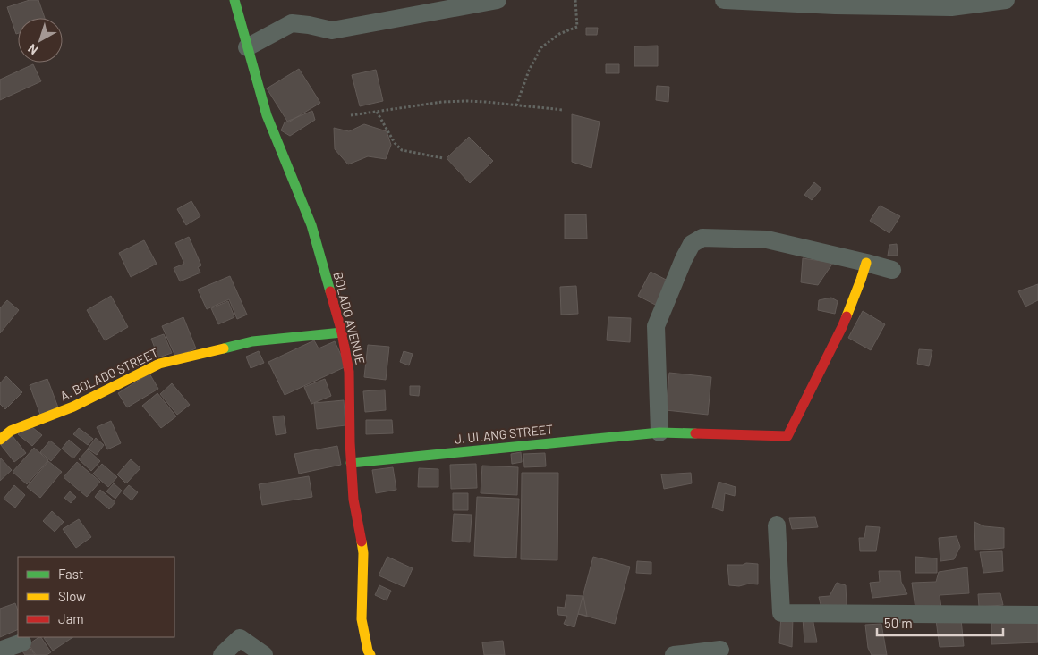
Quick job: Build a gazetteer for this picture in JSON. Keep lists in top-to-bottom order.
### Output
{
  "streets": {
    "street": ["BOLADO AVENUE", "A. BOLADO STREET", "J. ULANG STREET"]
  },
  "crossings": [
    ["BOLADO AVENUE", "A. BOLADO STREET"],
    ["BOLADO AVENUE", "J. ULANG STREET"]
  ],
  "legend": ["Fast", "Slow", "Jam"],
  "scale_bar": "50 m",
  "north": "bottom left"
}
